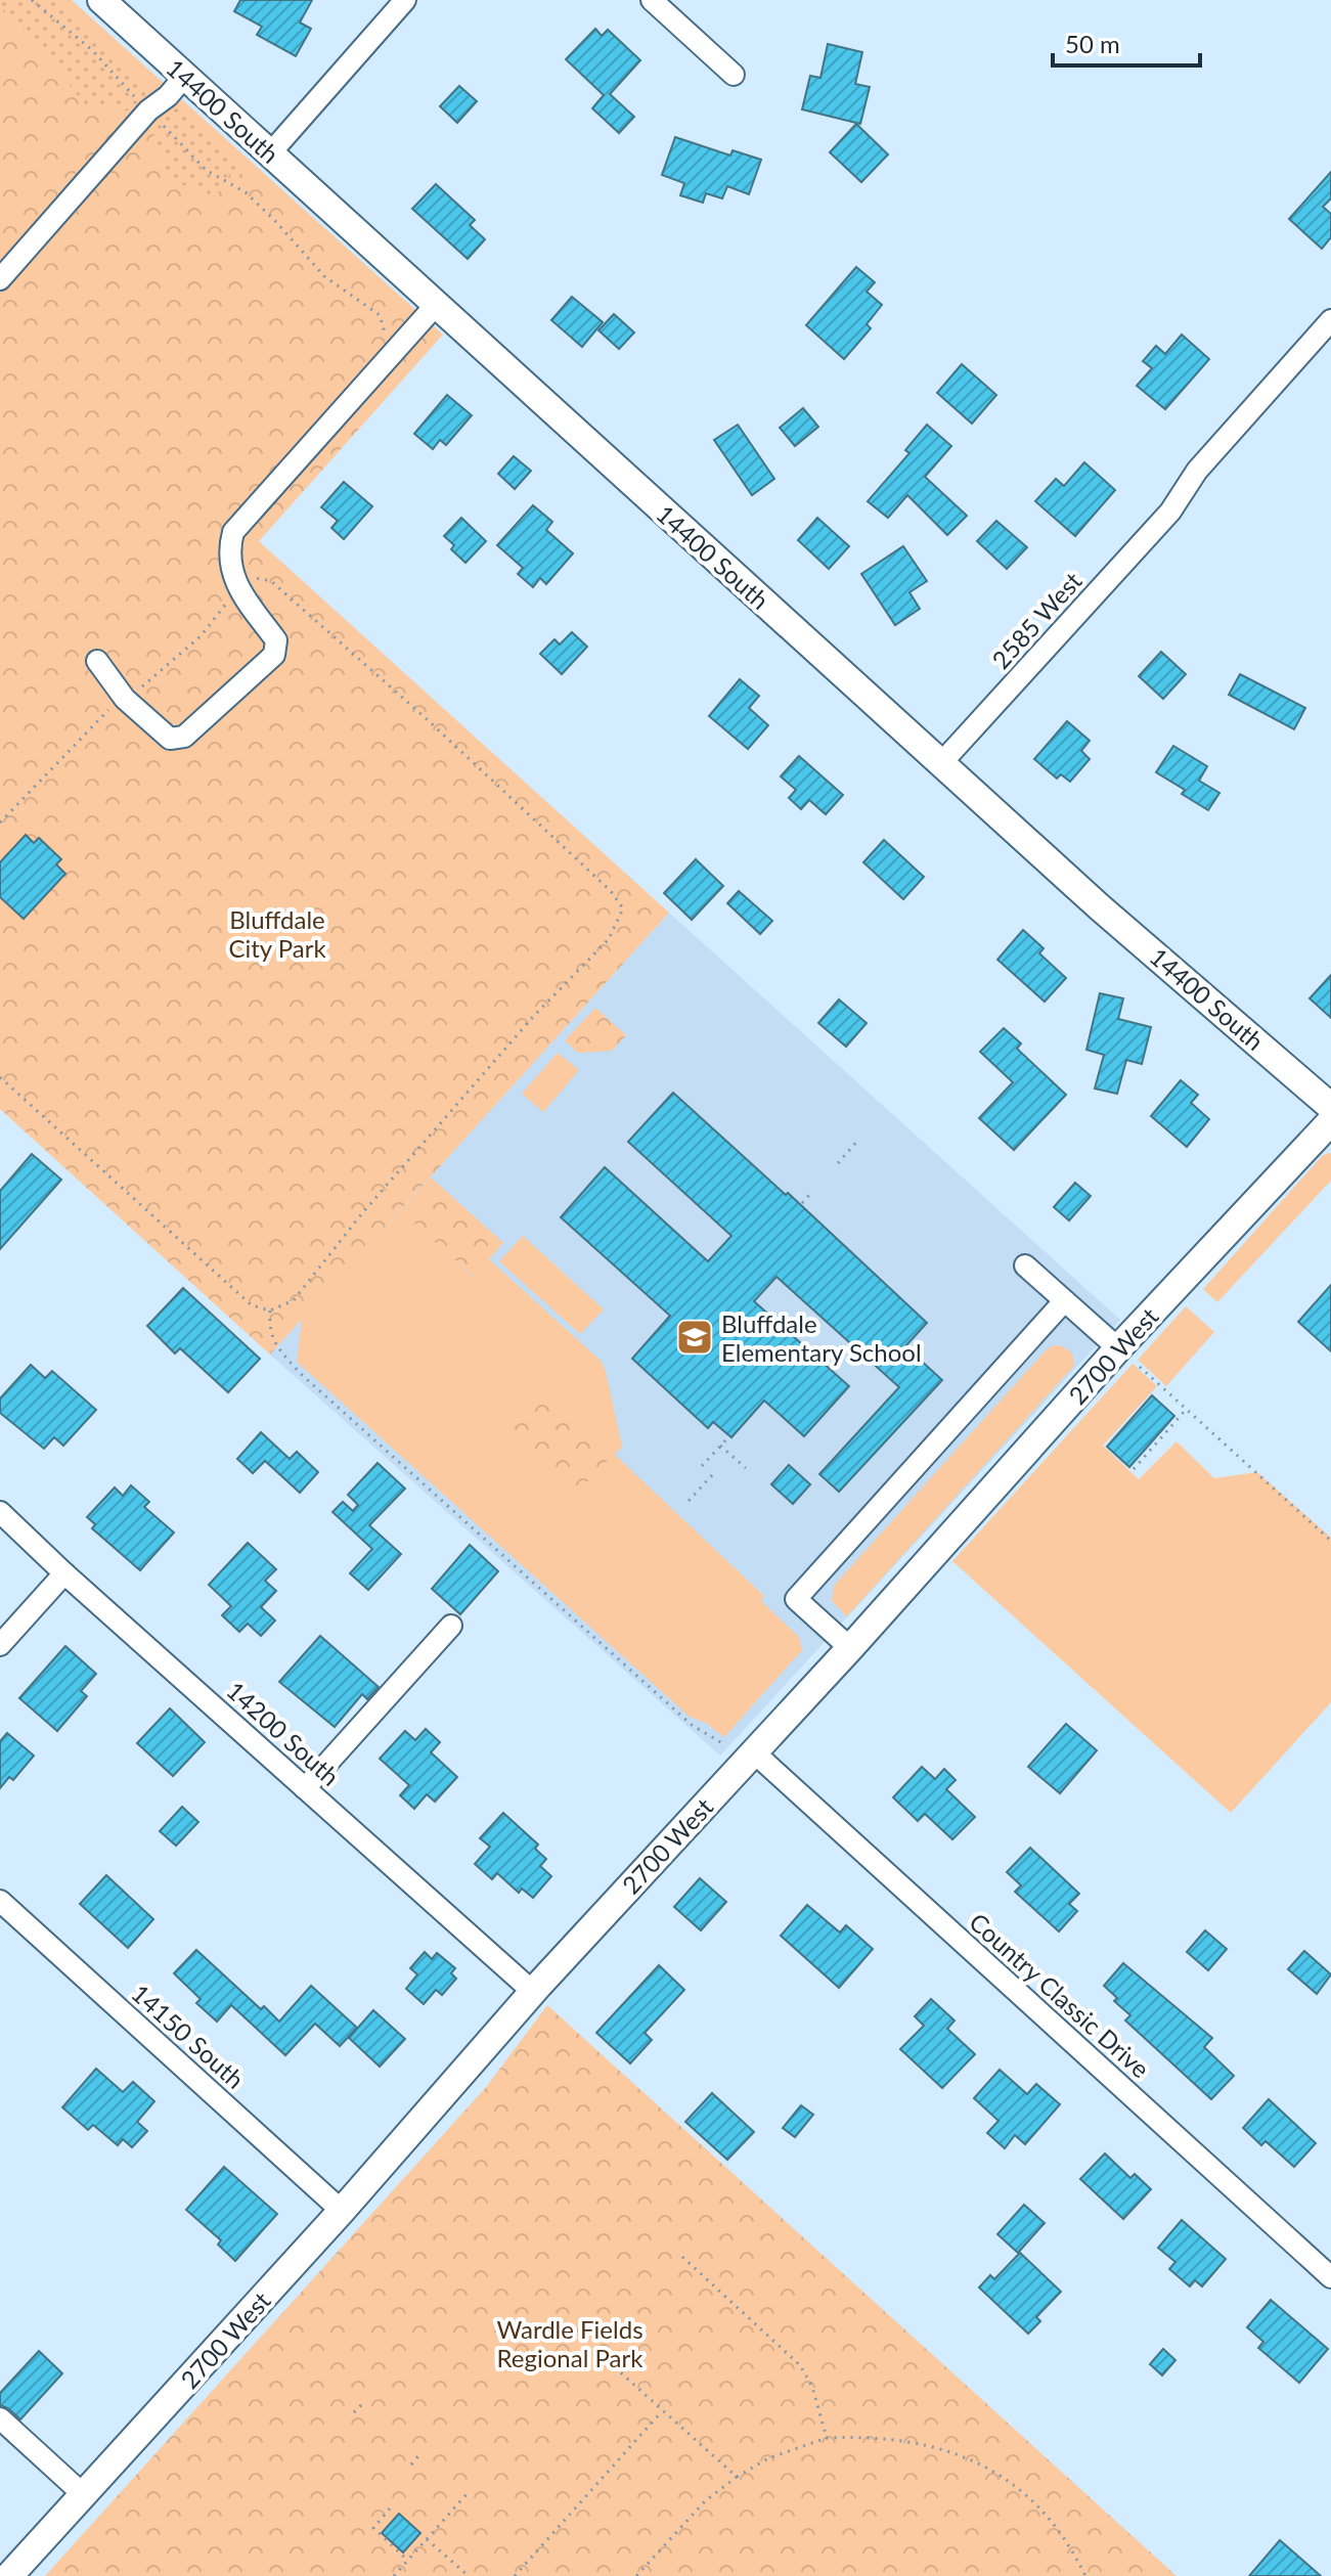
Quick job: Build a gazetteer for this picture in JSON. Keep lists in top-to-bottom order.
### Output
{
  "streets": {
    "main road": ["14400 South", "2700 West"],
    "street": [
      "2585 West",
      "14200 South",
      "Country Classic Drive",
      "14150 South"
    ]
  },
  "crossings": [
    ["14400 South", "2585 West"],
    ["2700 West", "14200 South"],
    ["2700 West", "Country Classic Drive"],
    ["2700 West", "14150 South"]
  ],
  "parks": ["Bluffdale City Park", "Wardle Fields Regional Park"],
  "places": {
    "school or university": ["Bluffdale Elementary School"]
  },
  "scale_bar": "50 m"
}
